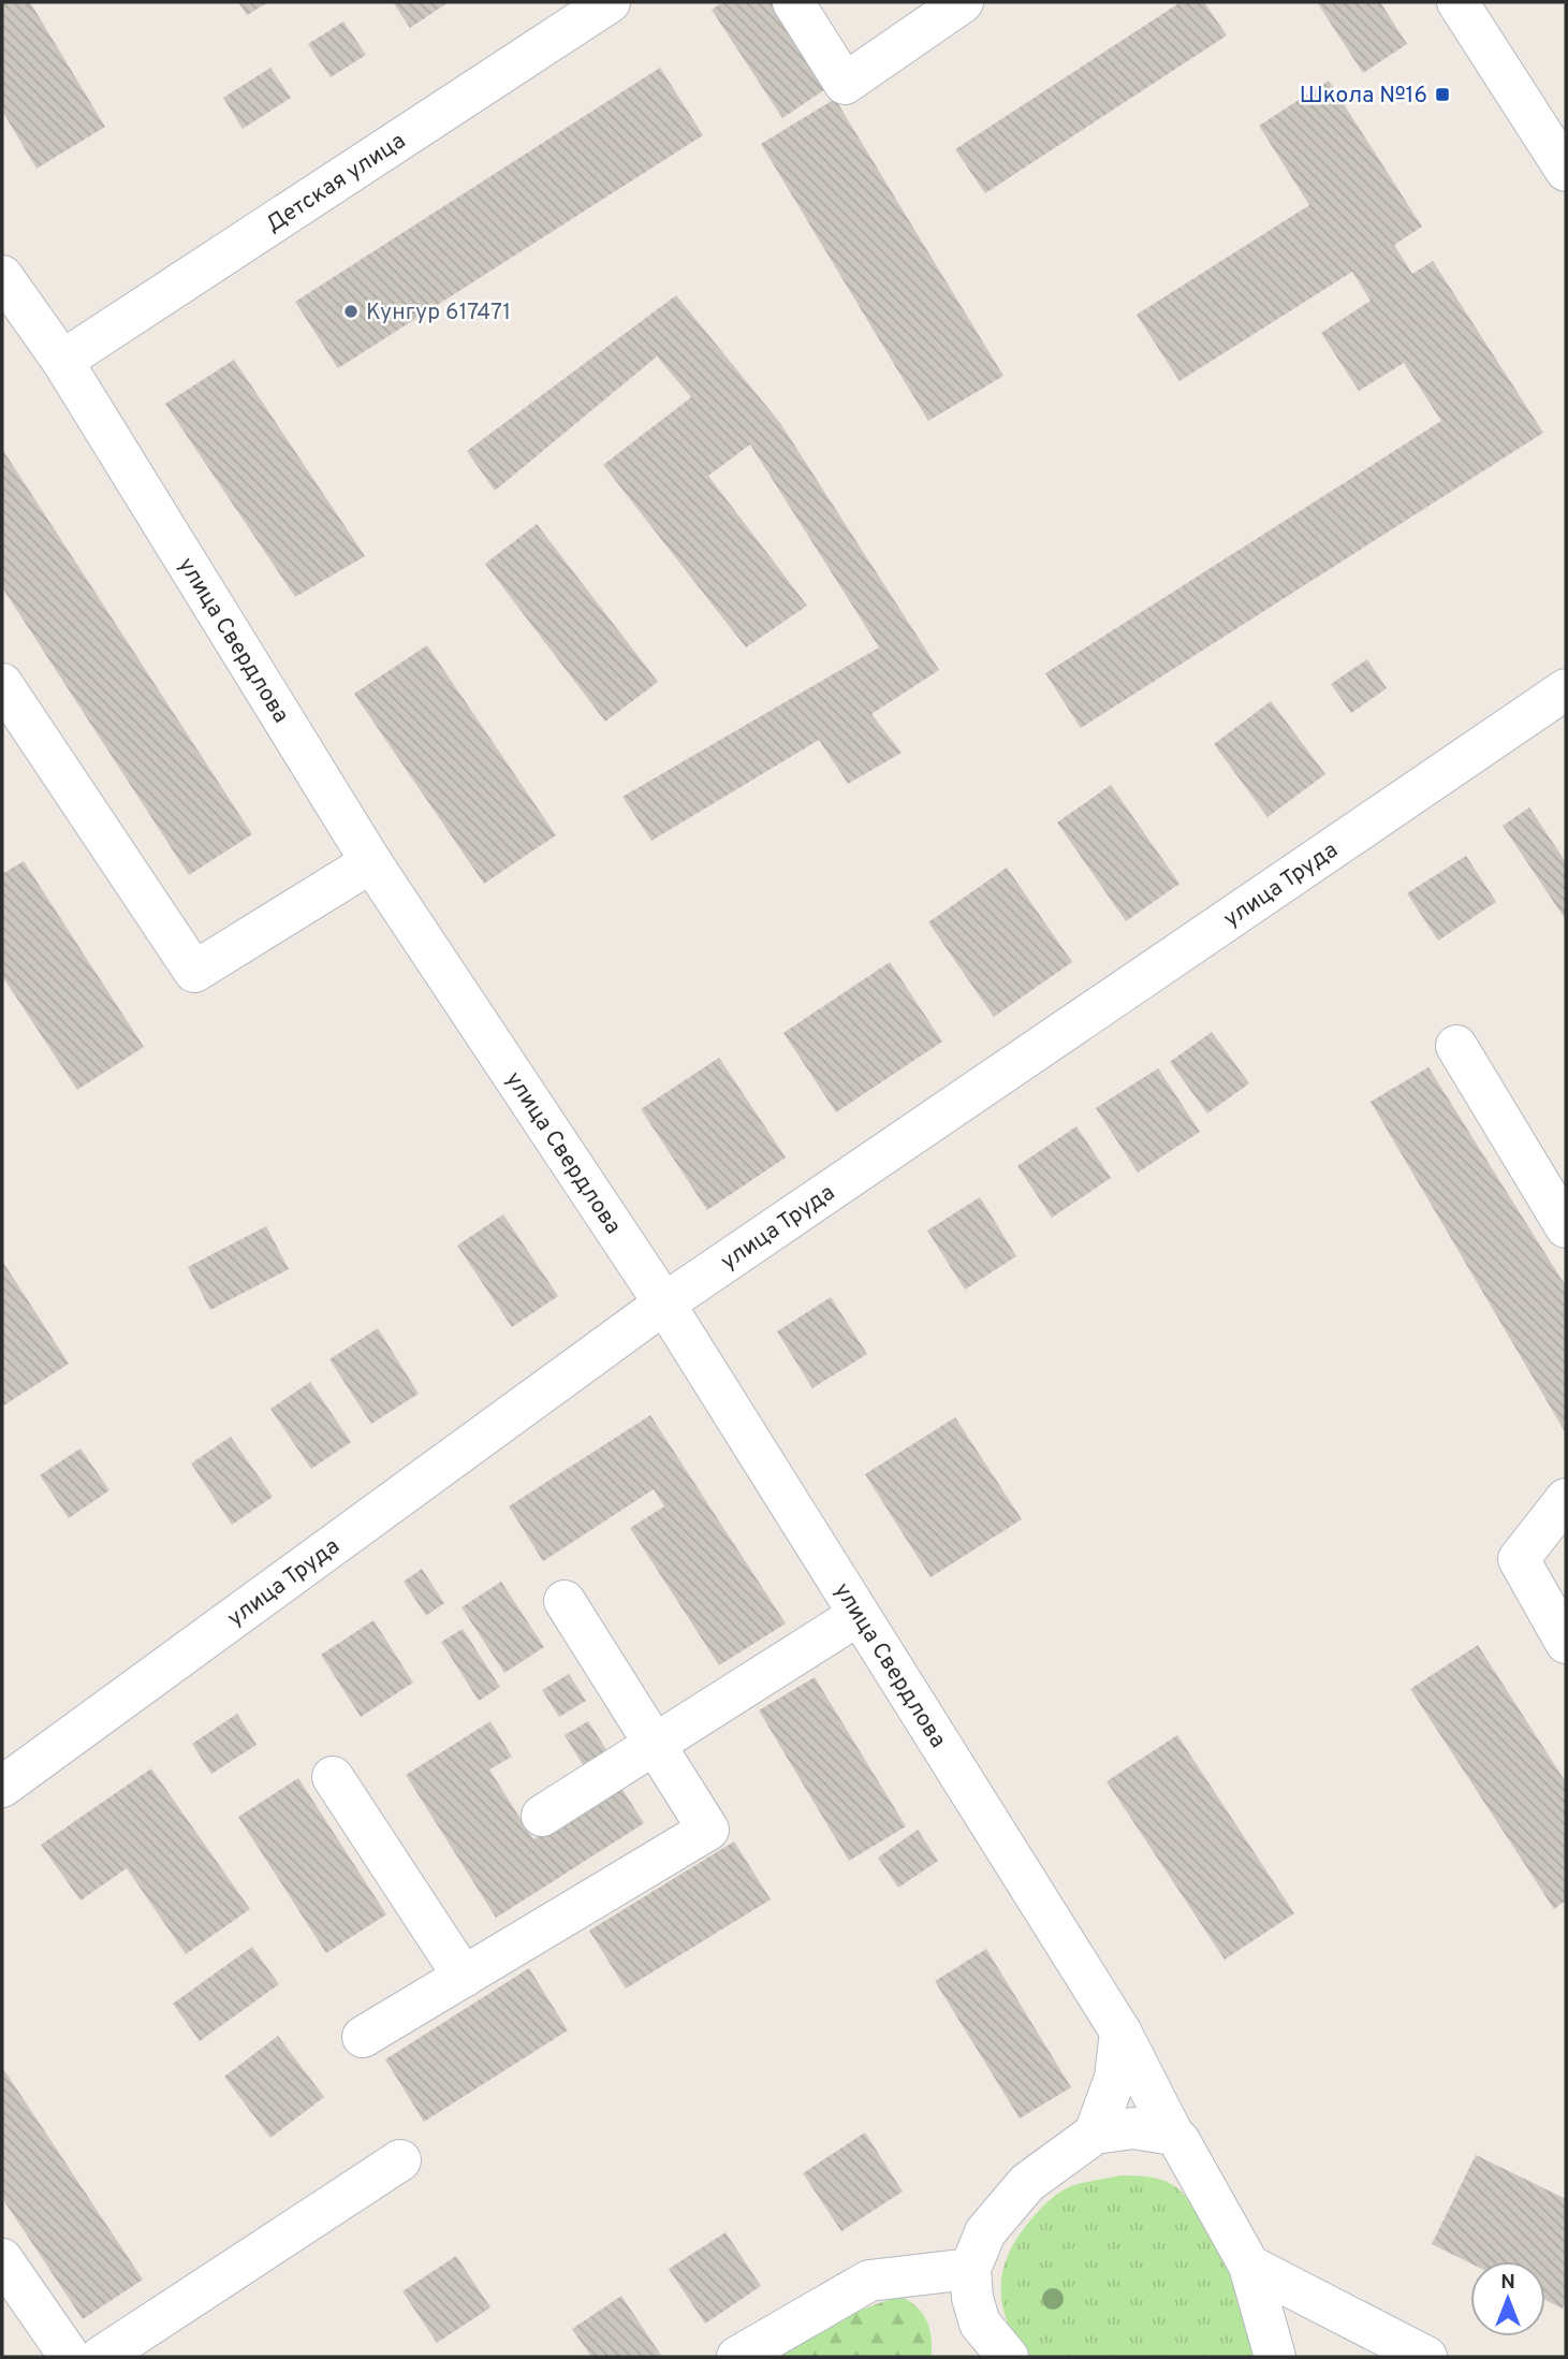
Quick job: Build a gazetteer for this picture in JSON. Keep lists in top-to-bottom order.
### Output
{
  "streets": {
    "street": ["Детская улица", "улица Свердлова", "улица Труда"]
  },
  "crossings": [
    ["Детская улица", "улица Свердлова"],
    ["улица Свердлова", "улица Труда"]
  ],
  "places": {
    "transit": ["Школа №16"],
    "other": ["Кунгур 617471"]
  },
  "north": "top"
}
